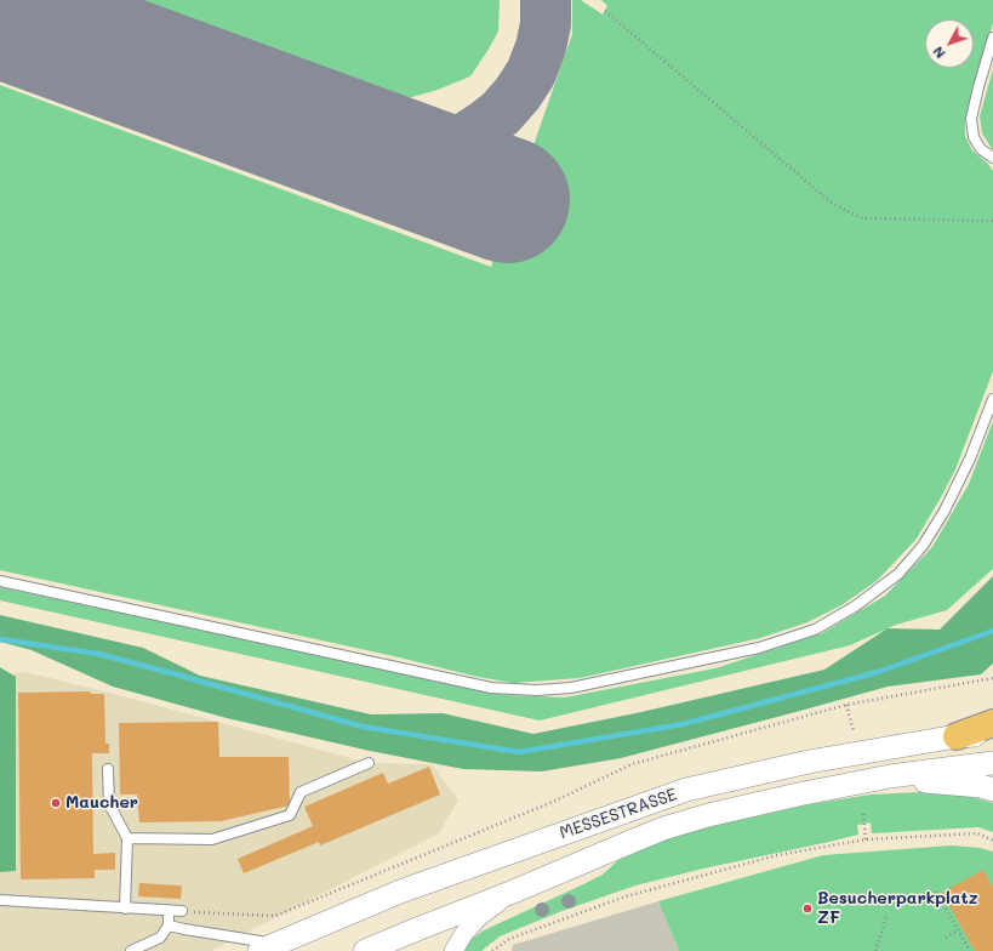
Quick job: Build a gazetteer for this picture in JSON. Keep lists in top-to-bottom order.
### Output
{
  "streets": {
    "street": ["MESSESTRASSE"]
  },
  "places": ["Maucher", "Besucherparkplatz ZF"],
  "north": "bottom left"
}
